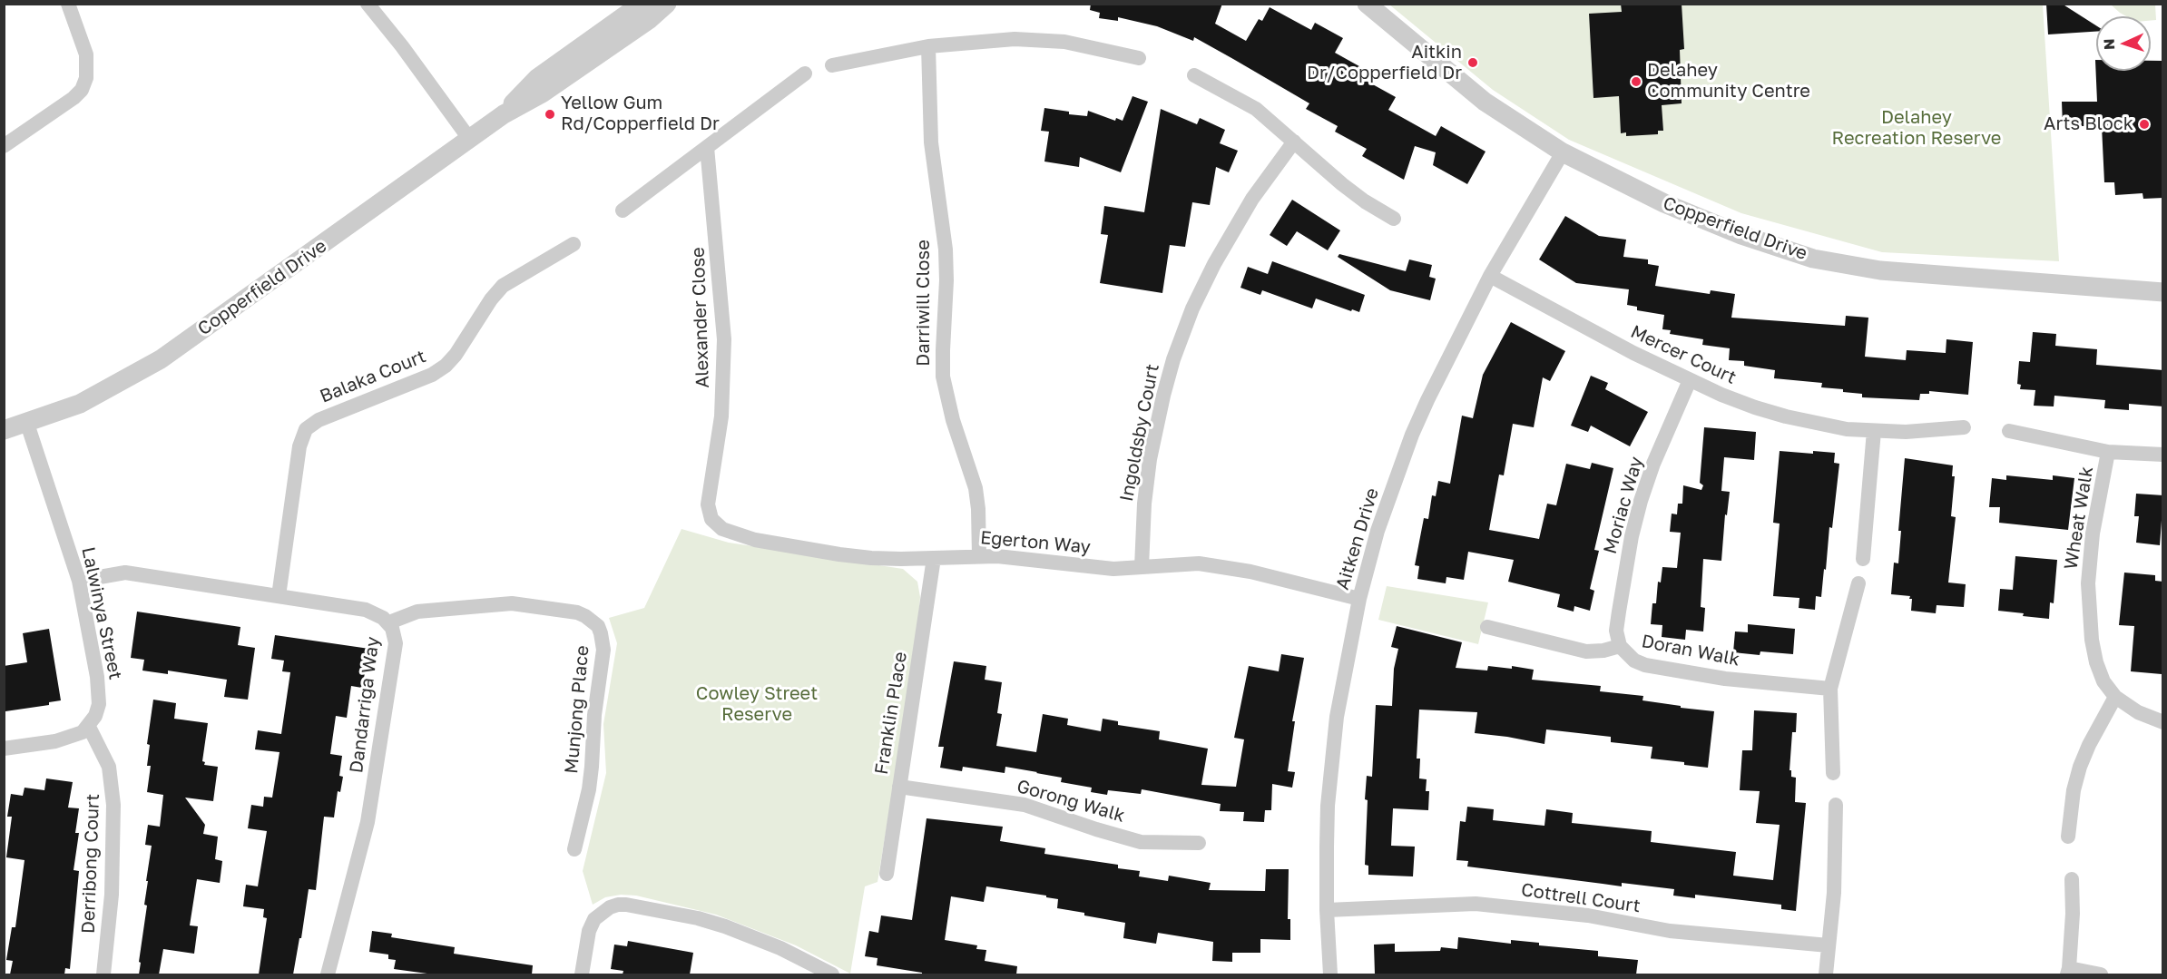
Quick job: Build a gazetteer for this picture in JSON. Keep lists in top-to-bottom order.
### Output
{
  "streets": {
    "street": [
      "Copperfield Drive",
      "Darriwill Close",
      "Alexander Close",
      "Mercer Court",
      "Balaka Court",
      "Ingoldsby Court",
      "Moriac Way",
      "Wheat Walk",
      "Aitken Drive",
      "Egerton Way",
      "Lalwinya Street",
      "Doran Walk",
      "Dandarriga Way",
      "Munjong Place",
      "Franklin Place",
      "Gorong Walk",
      "Derribong Court",
      "Cottrell Court"
    ]
  },
  "crossings": [
    ["Copperfield Drive", "Aitken Drive"],
    ["Copperfield Drive", "Lalwinya Street"],
    ["Darriwill Close", "Egerton Way"],
    ["Alexander Close", "Egerton Way"],
    ["Mercer Court", "Moriac Way"],
    ["Mercer Court", "Aitken Drive"],
    ["Balaka Court", "Dandarriga Way"],
    ["Ingoldsby Court", "Egerton Way"],
    ["Moriac Way", "Doran Walk"],
    ["Aitken Drive", "Egerton Way"],
    ["Aitken Drive", "Cottrell Court"],
    ["Egerton Way", "Franklin Place"],
    ["Lalwinya Street", "Dandarriga Way"],
    ["Lalwinya Street", "Derribong Court"],
    ["Dandarriga Way", "Munjong Place"],
    ["Franklin Place", "Gorong Walk"]
  ],
  "parks": ["Delahey Recreation Reserve", "Cowley Street Reserve"],
  "places": [
    "Aitkin Dr/Copperfield Dr",
    "Delahey Community Centre",
    "Yellow Gum Rd/Copperfield Dr",
    "Arts Block"
  ],
  "north": "left"
}
